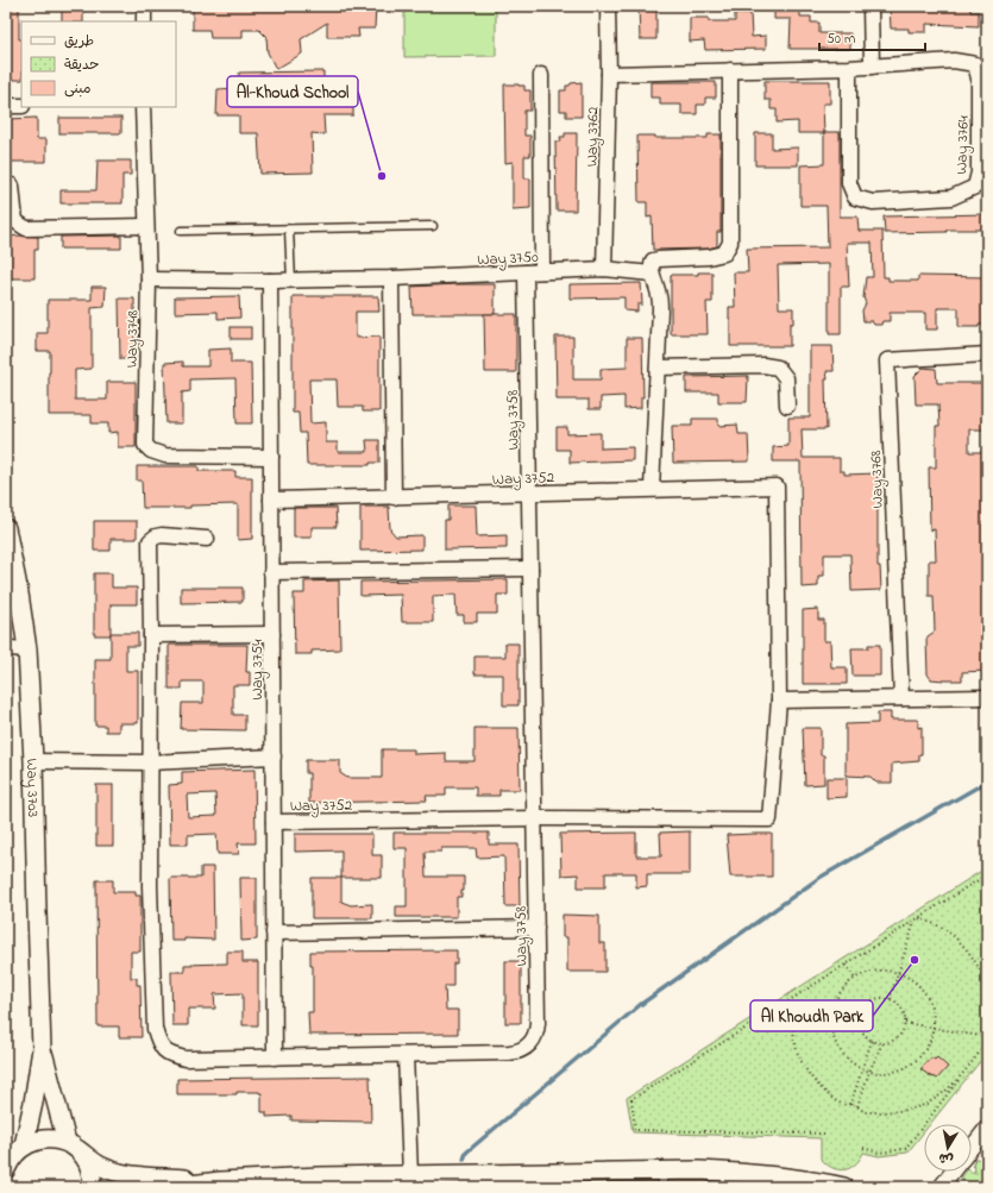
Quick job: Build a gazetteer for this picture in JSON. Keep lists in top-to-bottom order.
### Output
{
  "streets": {
    "street": [
      "Way 3762",
      "Way 3764",
      "Way 3750",
      "Way 3748",
      "Way 3758",
      "Way 3752",
      "Way 3768",
      "Way 3754",
      "Way 3703"
    ]
  },
  "crossings": [
    ["Way 3762", "Way 3764"],
    ["Way 3762", "Way 3750"],
    ["Way 3750", "Way 3748"],
    ["Way 3750", "Way 3758"],
    ["Way 3750", "Way 3754"],
    ["Way 3748", "Way 3754"],
    ["Way 3758", "Way 3752"],
    ["Way 3758", "Way 3754"],
    ["Way 3752", "Way 3754"]
  ],
  "places": ["Al-Khoud School", "Al Khoudh Park"],
  "legend": ["طريق", "حديقة", "مبنى"],
  "scale_bar": "50 m",
  "north": "bottom"
}
